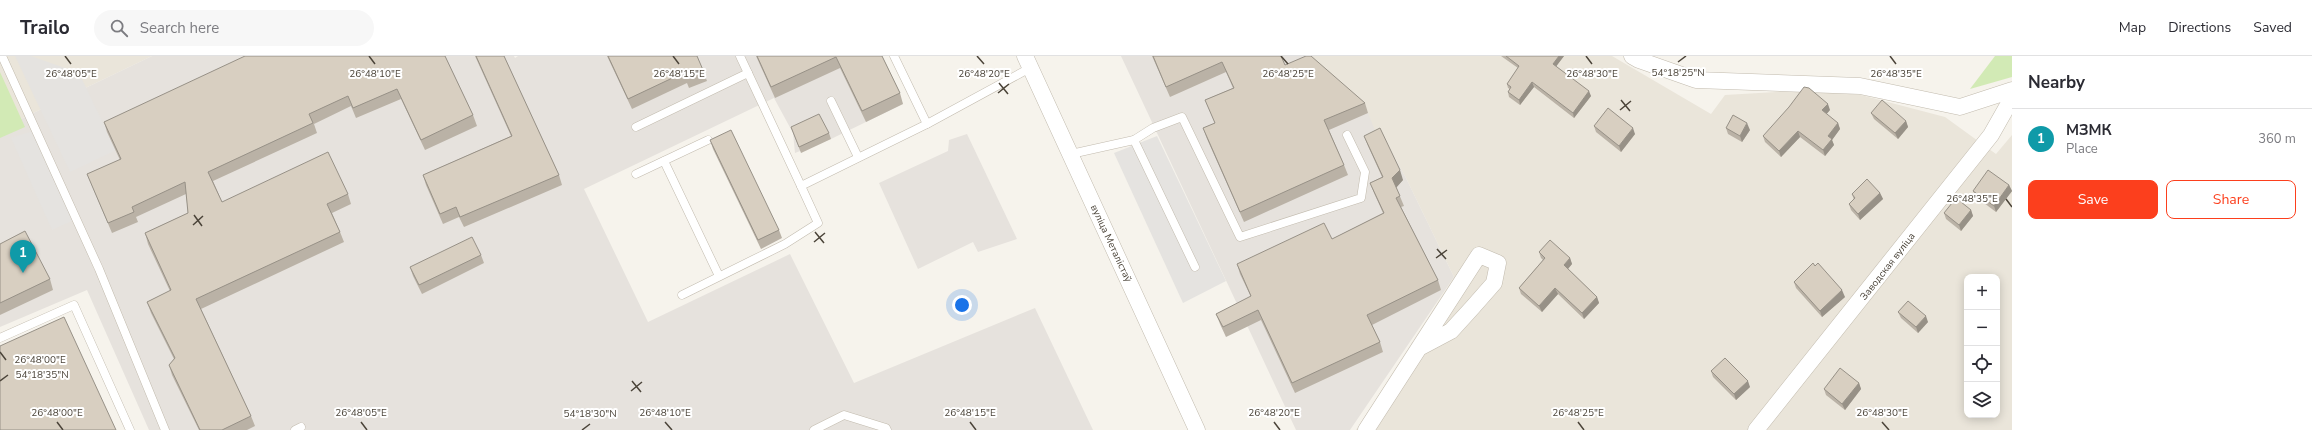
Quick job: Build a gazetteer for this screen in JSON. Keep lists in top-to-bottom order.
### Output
{
  "streets": {
    "street": ["вуліца Металістаў", "Заводская вуліца"]
  },
  "page": {
    "header": "Trailo",
    "search": "Search here",
    "nav": ["Map", "Directions", "Saved"],
    "heading": "Nearby",
    "list": [
      {
        "mark": "1",
        "name": "МЗМК",
        "note": "Place",
        "value": "360 m"
      }
    ],
    "buttons": ["Save", "Share"],
    "pins": "1",
    "map_buttons": ["+", "−"]
  },
  "coordinates": [
    "54°18'25\"N",
    "26°48'25\"E",
    "26°48'05\"E",
    "26°48'10\"E",
    "26°48'15\"E",
    "26°48'20\"E",
    "26°48'30\"E",
    "26°48'35\"E",
    "26°48'00\"E",
    "54°18'35\"N",
    "54°18'30\"N"
  ]
}
